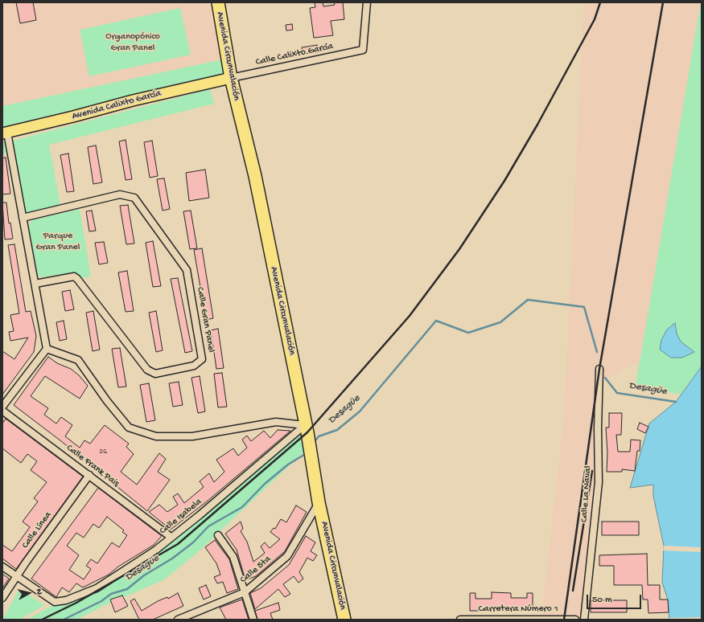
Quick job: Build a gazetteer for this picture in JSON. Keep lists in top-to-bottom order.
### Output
{
  "streets": {
    "highway": ["Avenida Circunvalación"],
    "main road": ["Avenida Calixto García"],
    "street": [
      "Calle Calixto García",
      "Calle Gran Panel",
      "Calle Frank Pais",
      "Calle La Naval",
      "Calle Isabela",
      "Calle Línea",
      "Calle 5ta",
      "Carretera Número 1"
    ]
  },
  "crossings": [
    ["Calle Calixto García", "Avenida Circunvalación"],
    ["Calle Calixto García", "Avenida Calixto García"],
    ["Avenida Circunvalación", "Avenida Calixto García"],
    ["Avenida Circunvalación", "Calle Isabela"],
    ["Avenida Circunvalación", "Calle 5ta"],
    ["Calle Frank Pais", "Calle Isabela"],
    ["Calle Frank Pais", "Calle Línea"],
    ["Calle Isabela", "Calle Línea"]
  ],
  "water": ["Desagüe"],
  "parks": ["Organopónico Gran Panel", "Parque Gran Panel"],
  "house_numbers": ["26"],
  "scale_bar": "50 m",
  "north": "right"
}
